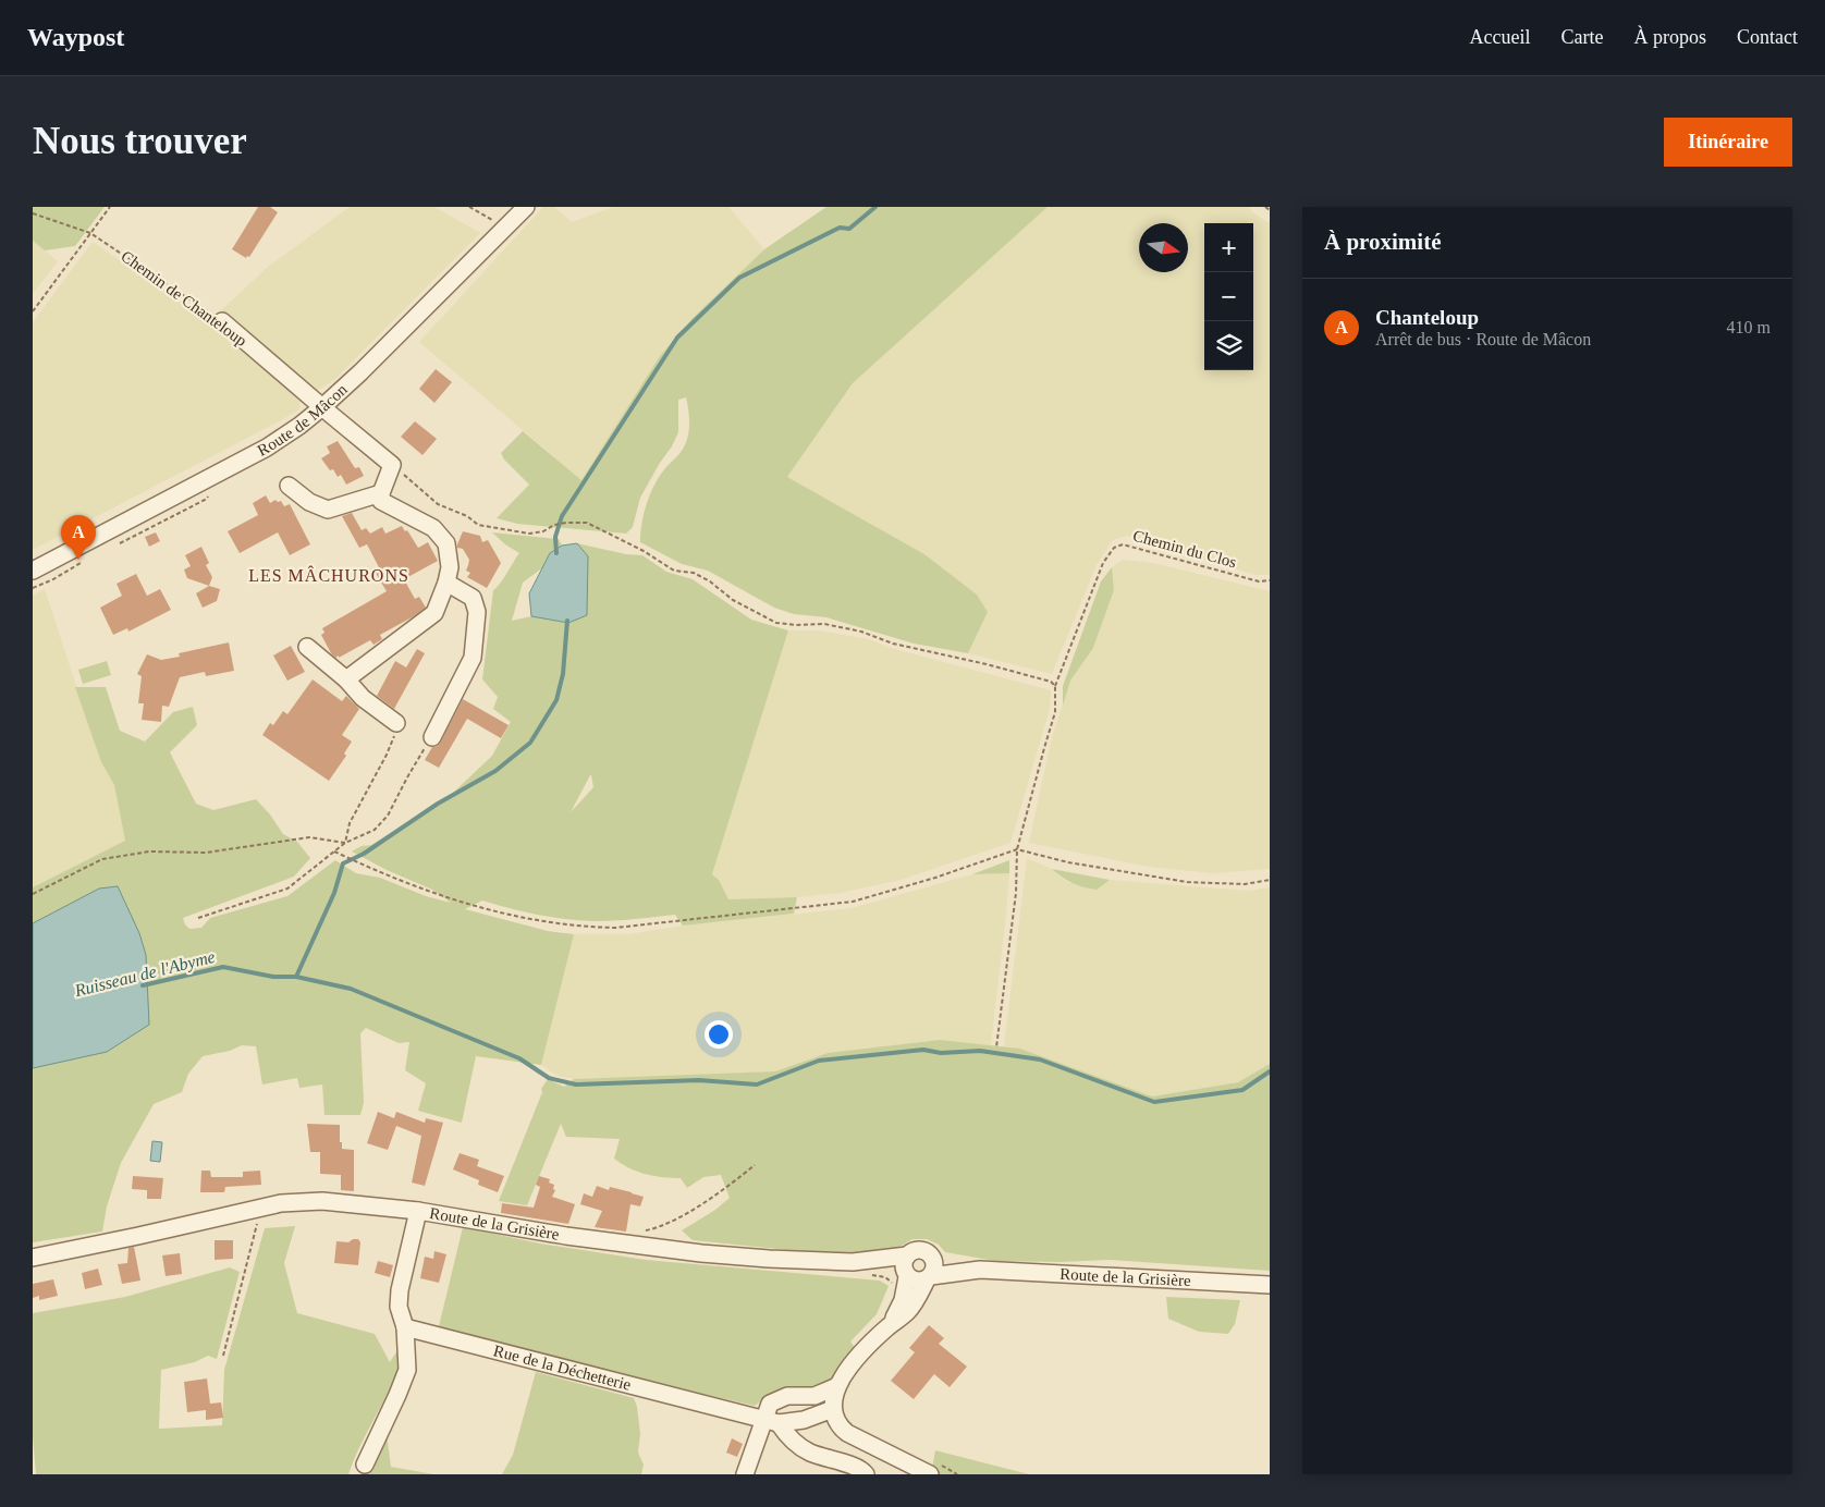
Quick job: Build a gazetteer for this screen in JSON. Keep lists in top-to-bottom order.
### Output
{
  "streets": {
    "street": [
      "Chemin de Chanteloup",
      "Route de Mâcon",
      "Route de la Grisière",
      "Rue de la Déchetterie"
    ],
    "path": ["Chemin du Clos"]
  },
  "crossings": [
    ["Chemin de Chanteloup", "Route de Mâcon"]
  ],
  "districts": ["LES MÂCHURONS"],
  "water": ["Ruisseau de l'Abyme"],
  "north": "right",
  "page": {
    "header": "Waypost",
    "nav": [
      "Accueil",
      "Carte",
      "À propos",
      "Contact"
    ],
    "buttons": "Itinéraire",
    "title": "Nous trouver",
    "heading": "À proximité",
    "map_buttons": ["+", "−"],
    "list": [
      {
        "mark": "A",
        "name": "Chanteloup",
        "note": "Arrêt de bus · Route de Mâcon",
        "value": "410 m"
      }
    ],
    "pins": "A"
  }
}
